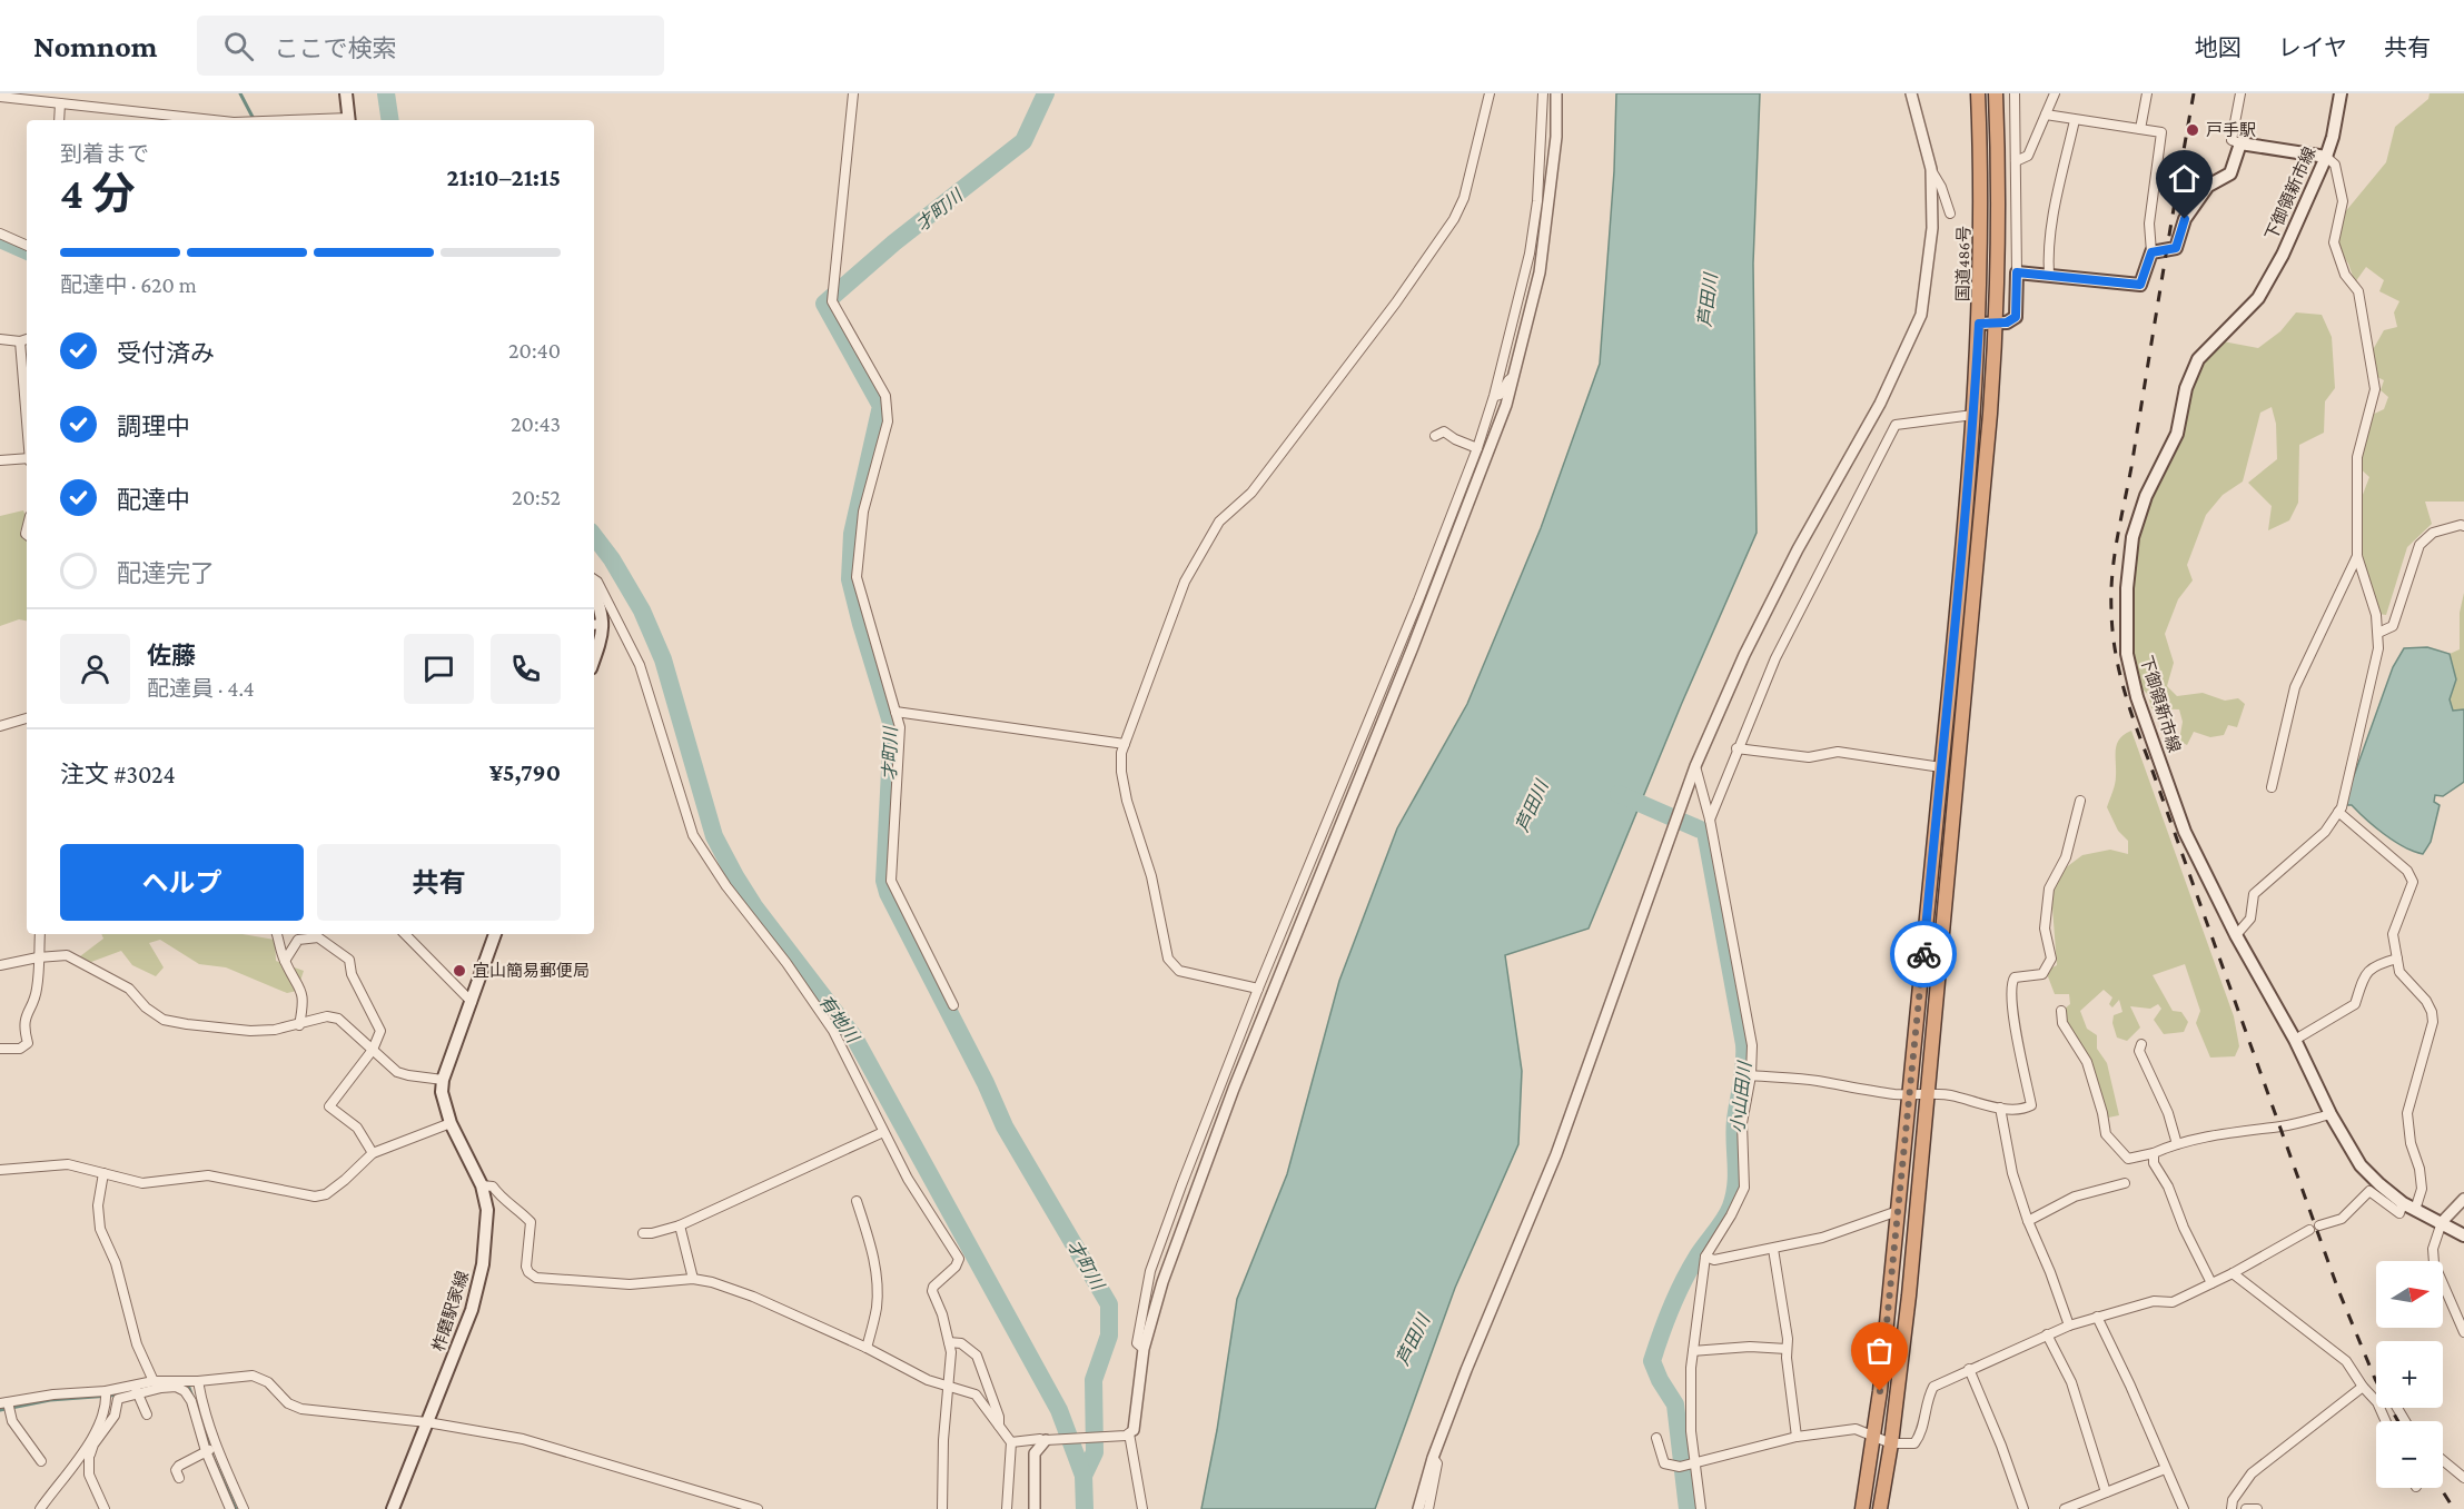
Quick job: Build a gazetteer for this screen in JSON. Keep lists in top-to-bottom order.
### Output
{
  "streets": {
    "highway": ["国道486号"],
    "main road": ["下御領新市線", "柞磨駅家線"]
  },
  "water": [
    "才町川",
    "芦田川",
    "有地川",
    "小山田川"
  ],
  "places": ["戸手駅", "宜山簡易郵便局"],
  "north": "right",
  "page": {
    "header": "Nomnom",
    "search": "ここで検索",
    "nav": ["地図", "レイヤ", "共有"],
    "heading": ["4 分", "到着まで", "21:10–21:15"],
    "panel": [
      "佐藤",
      "配達員 · 4.4",
      "注文 #3024",
      "¥5,790"
    ],
    "bar": "配達中 · 620 m",
    "list": [
      ["受付済み", "20:40"],
      ["調理中", "20:43"],
      ["配達中", "20:52"],
      "配達完了"
    ],
    "buttons": ["ヘルプ", "共有"],
    "map_buttons": ["+", "−"]
  }
}
